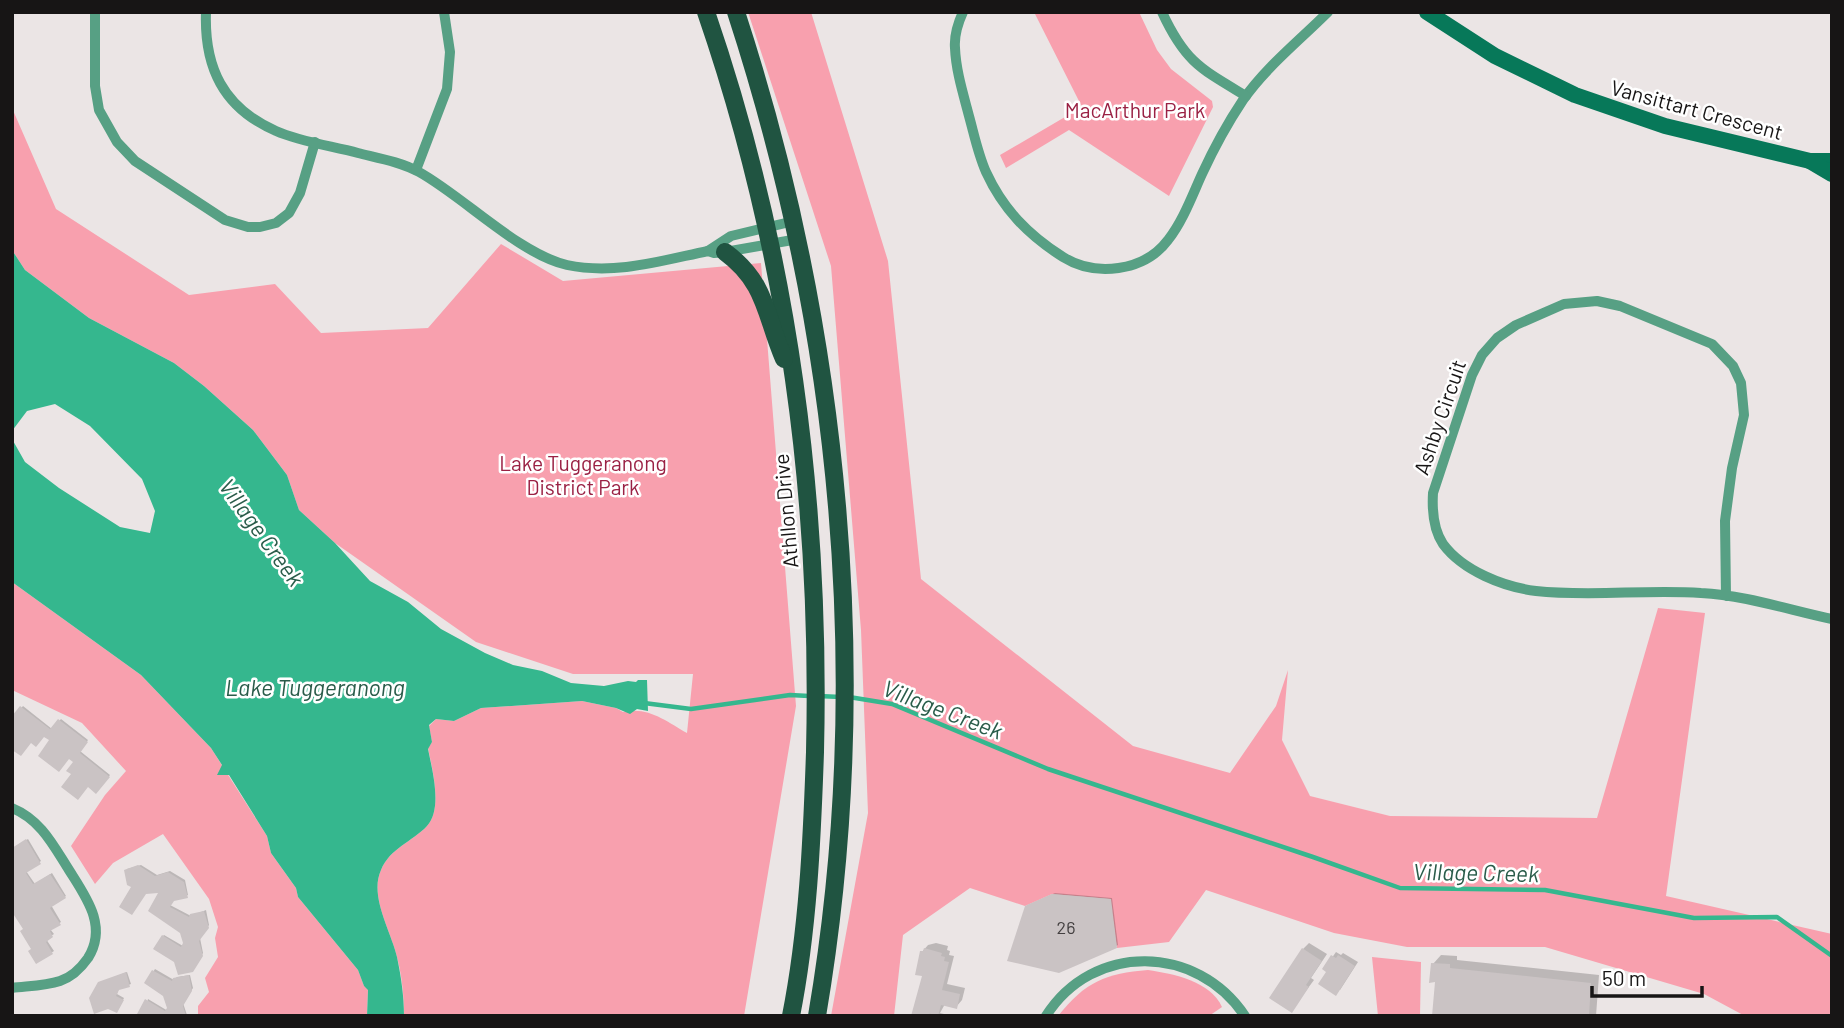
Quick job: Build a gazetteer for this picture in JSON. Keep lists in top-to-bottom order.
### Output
{
  "streets": {
    "main road": ["Athllon Drive"],
    "street": ["Vansittart Crescent", "Ashby Circuit"]
  },
  "water": ["Village Creek", "Lake Tuggeranong"],
  "parks": ["MacArthur Park", "Lake Tuggeranong District Park"],
  "house_numbers": ["26"],
  "scale_bar": "50 m"
}
